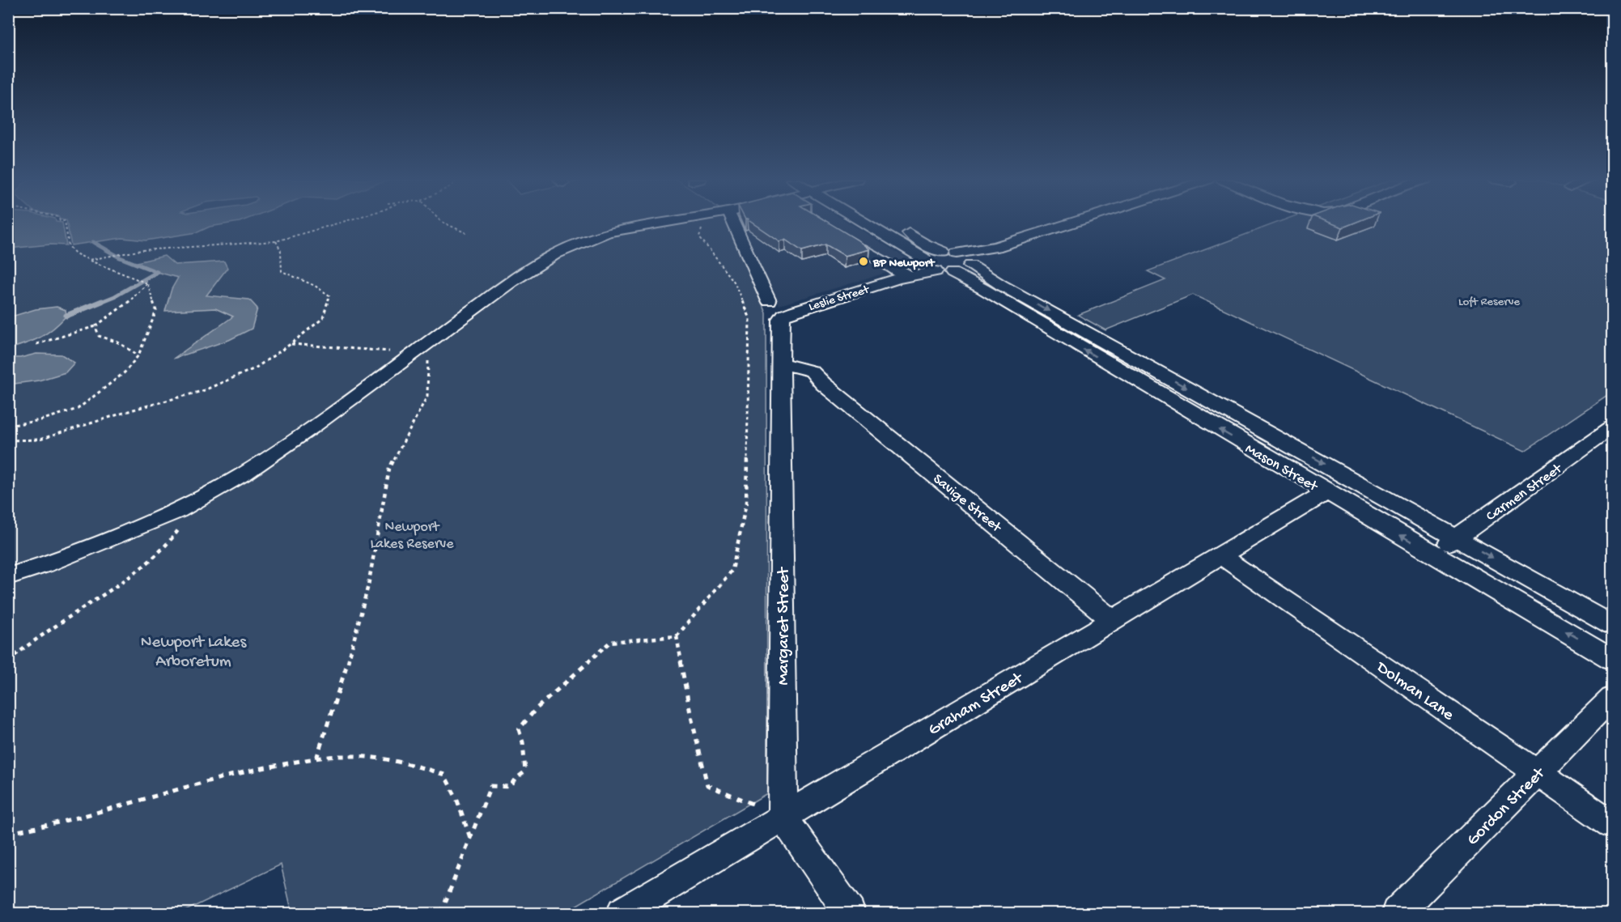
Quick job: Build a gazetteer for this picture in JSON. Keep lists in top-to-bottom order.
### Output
{
  "streets": {
    "street": [
      "Leslie Street",
      "Mason Street",
      "Carmen Street",
      "Savige Street",
      "Margaret Street",
      "Dolman Lane",
      "Graham Street",
      "Gordon Street"
    ]
  },
  "crossings": [
    ["Leslie Street", "Mason Street"],
    ["Leslie Street", "Margaret Street"],
    ["Mason Street", "Carmen Street"],
    ["Mason Street", "Graham Street"],
    ["Savige Street", "Margaret Street"],
    ["Savige Street", "Graham Street"],
    ["Margaret Street", "Graham Street"],
    ["Dolman Lane", "Graham Street"],
    ["Dolman Lane", "Gordon Street"]
  ],
  "parks": ["Loft Reserve", "Newport Lakes Reserve", "Newport Lakes Arboretum"],
  "places": ["BP Newport"]
}
